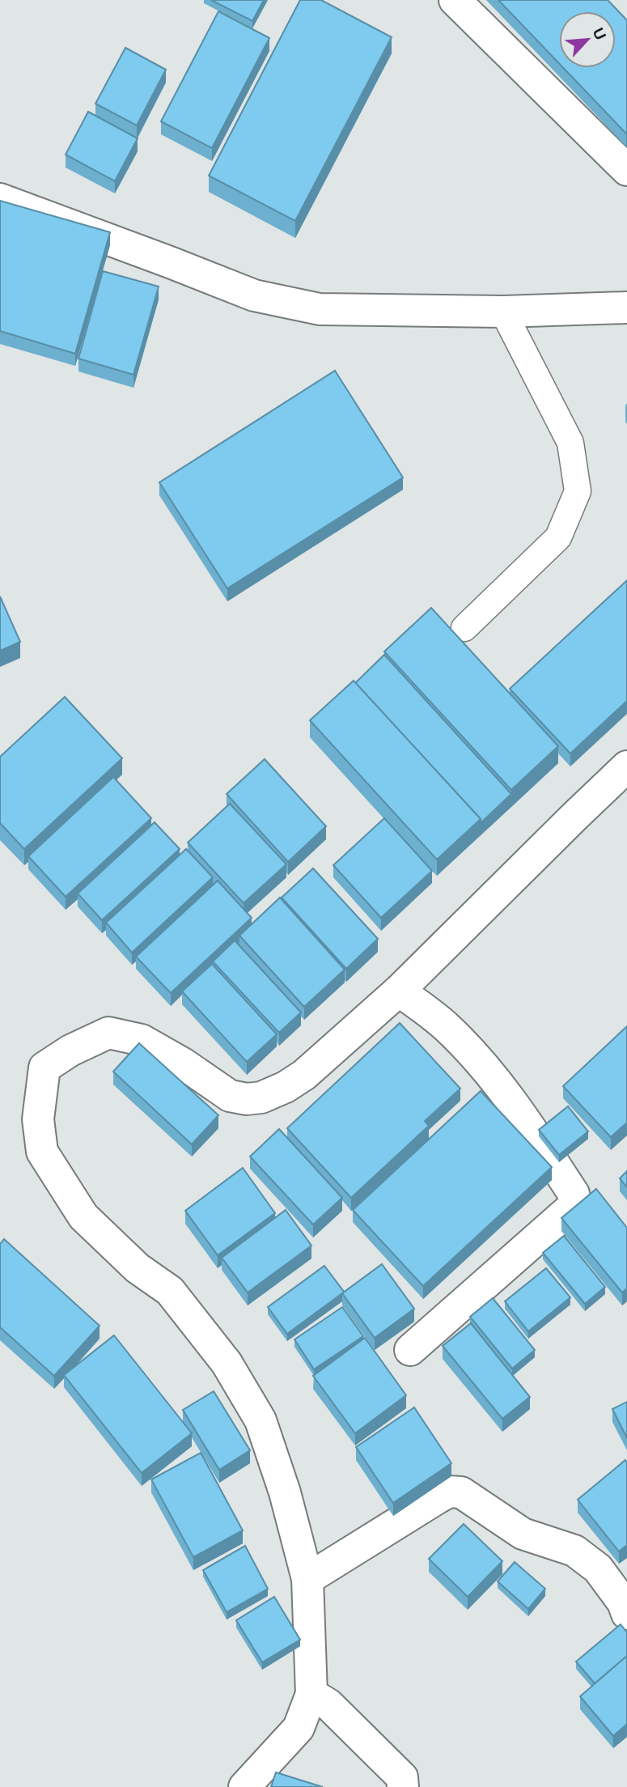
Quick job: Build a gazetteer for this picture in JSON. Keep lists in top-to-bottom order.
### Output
{
  "north": "top right"
}
